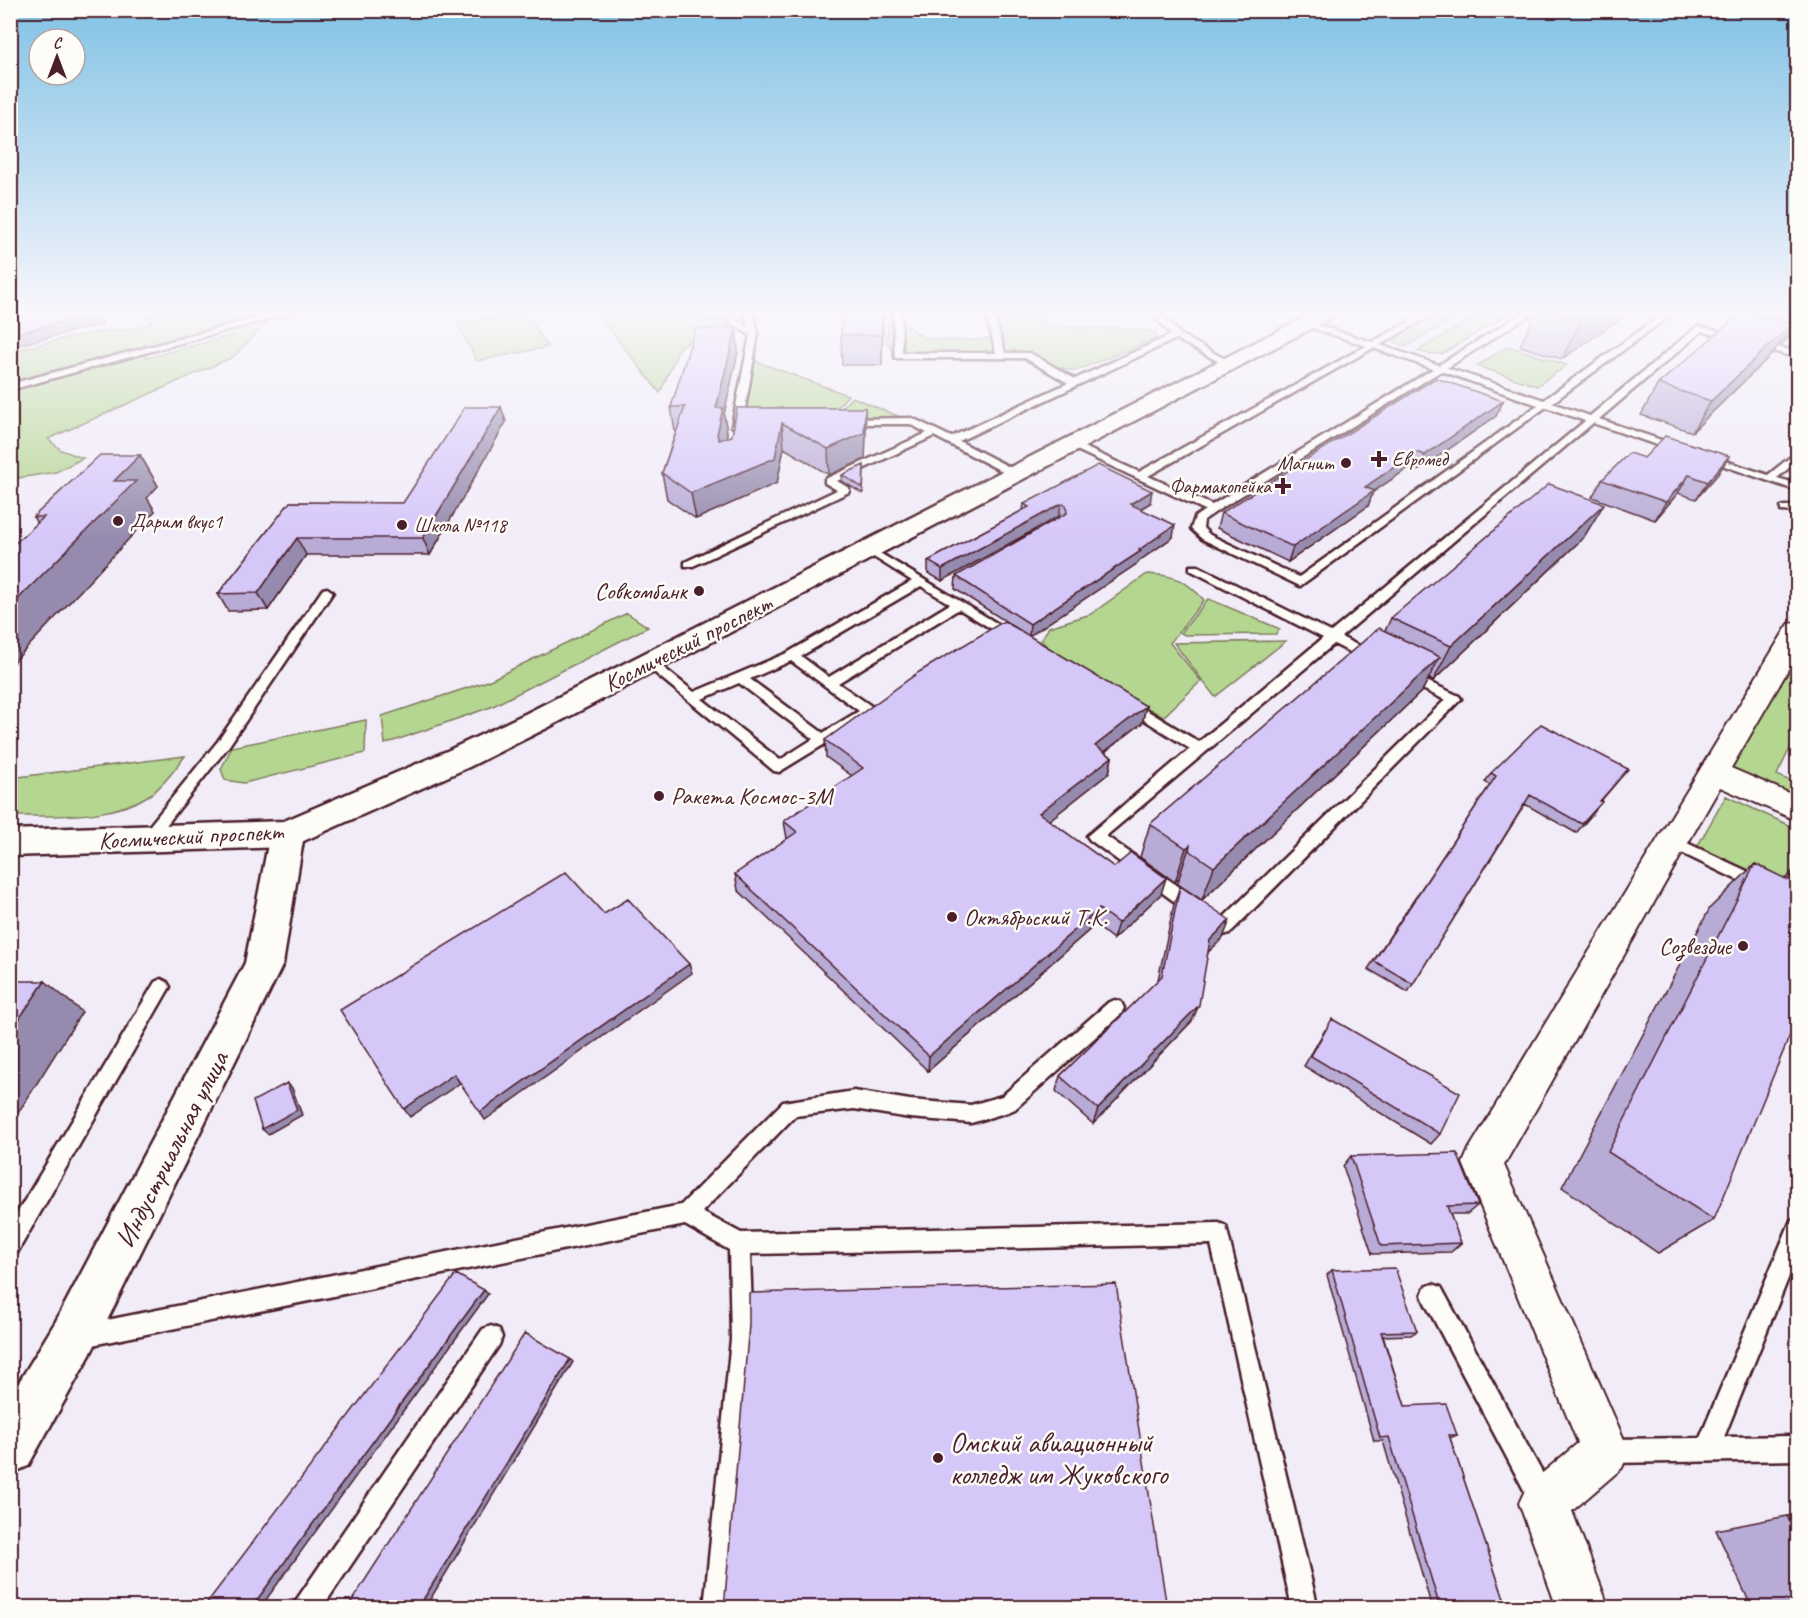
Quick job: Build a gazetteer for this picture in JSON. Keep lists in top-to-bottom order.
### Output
{
  "streets": {
    "main road": ["Космический проспект", "Индустриальная улица"]
  },
  "crossings": [
    ["Космический проспект", "Индустриальная улица"]
  ],
  "places": {
    "health": ["Евромед", "Фармакопейка"],
    "other": [
      "Магнит",
      "Дарим вкус1",
      "Школа №118",
      "Совкомбанк",
      "Ракета Космос-3М",
      "Октябрьский Т.К.",
      "Созвездие",
      "Омский авиационный колледж им Жуковского"
    ]
  },
  "north": "top"
}
